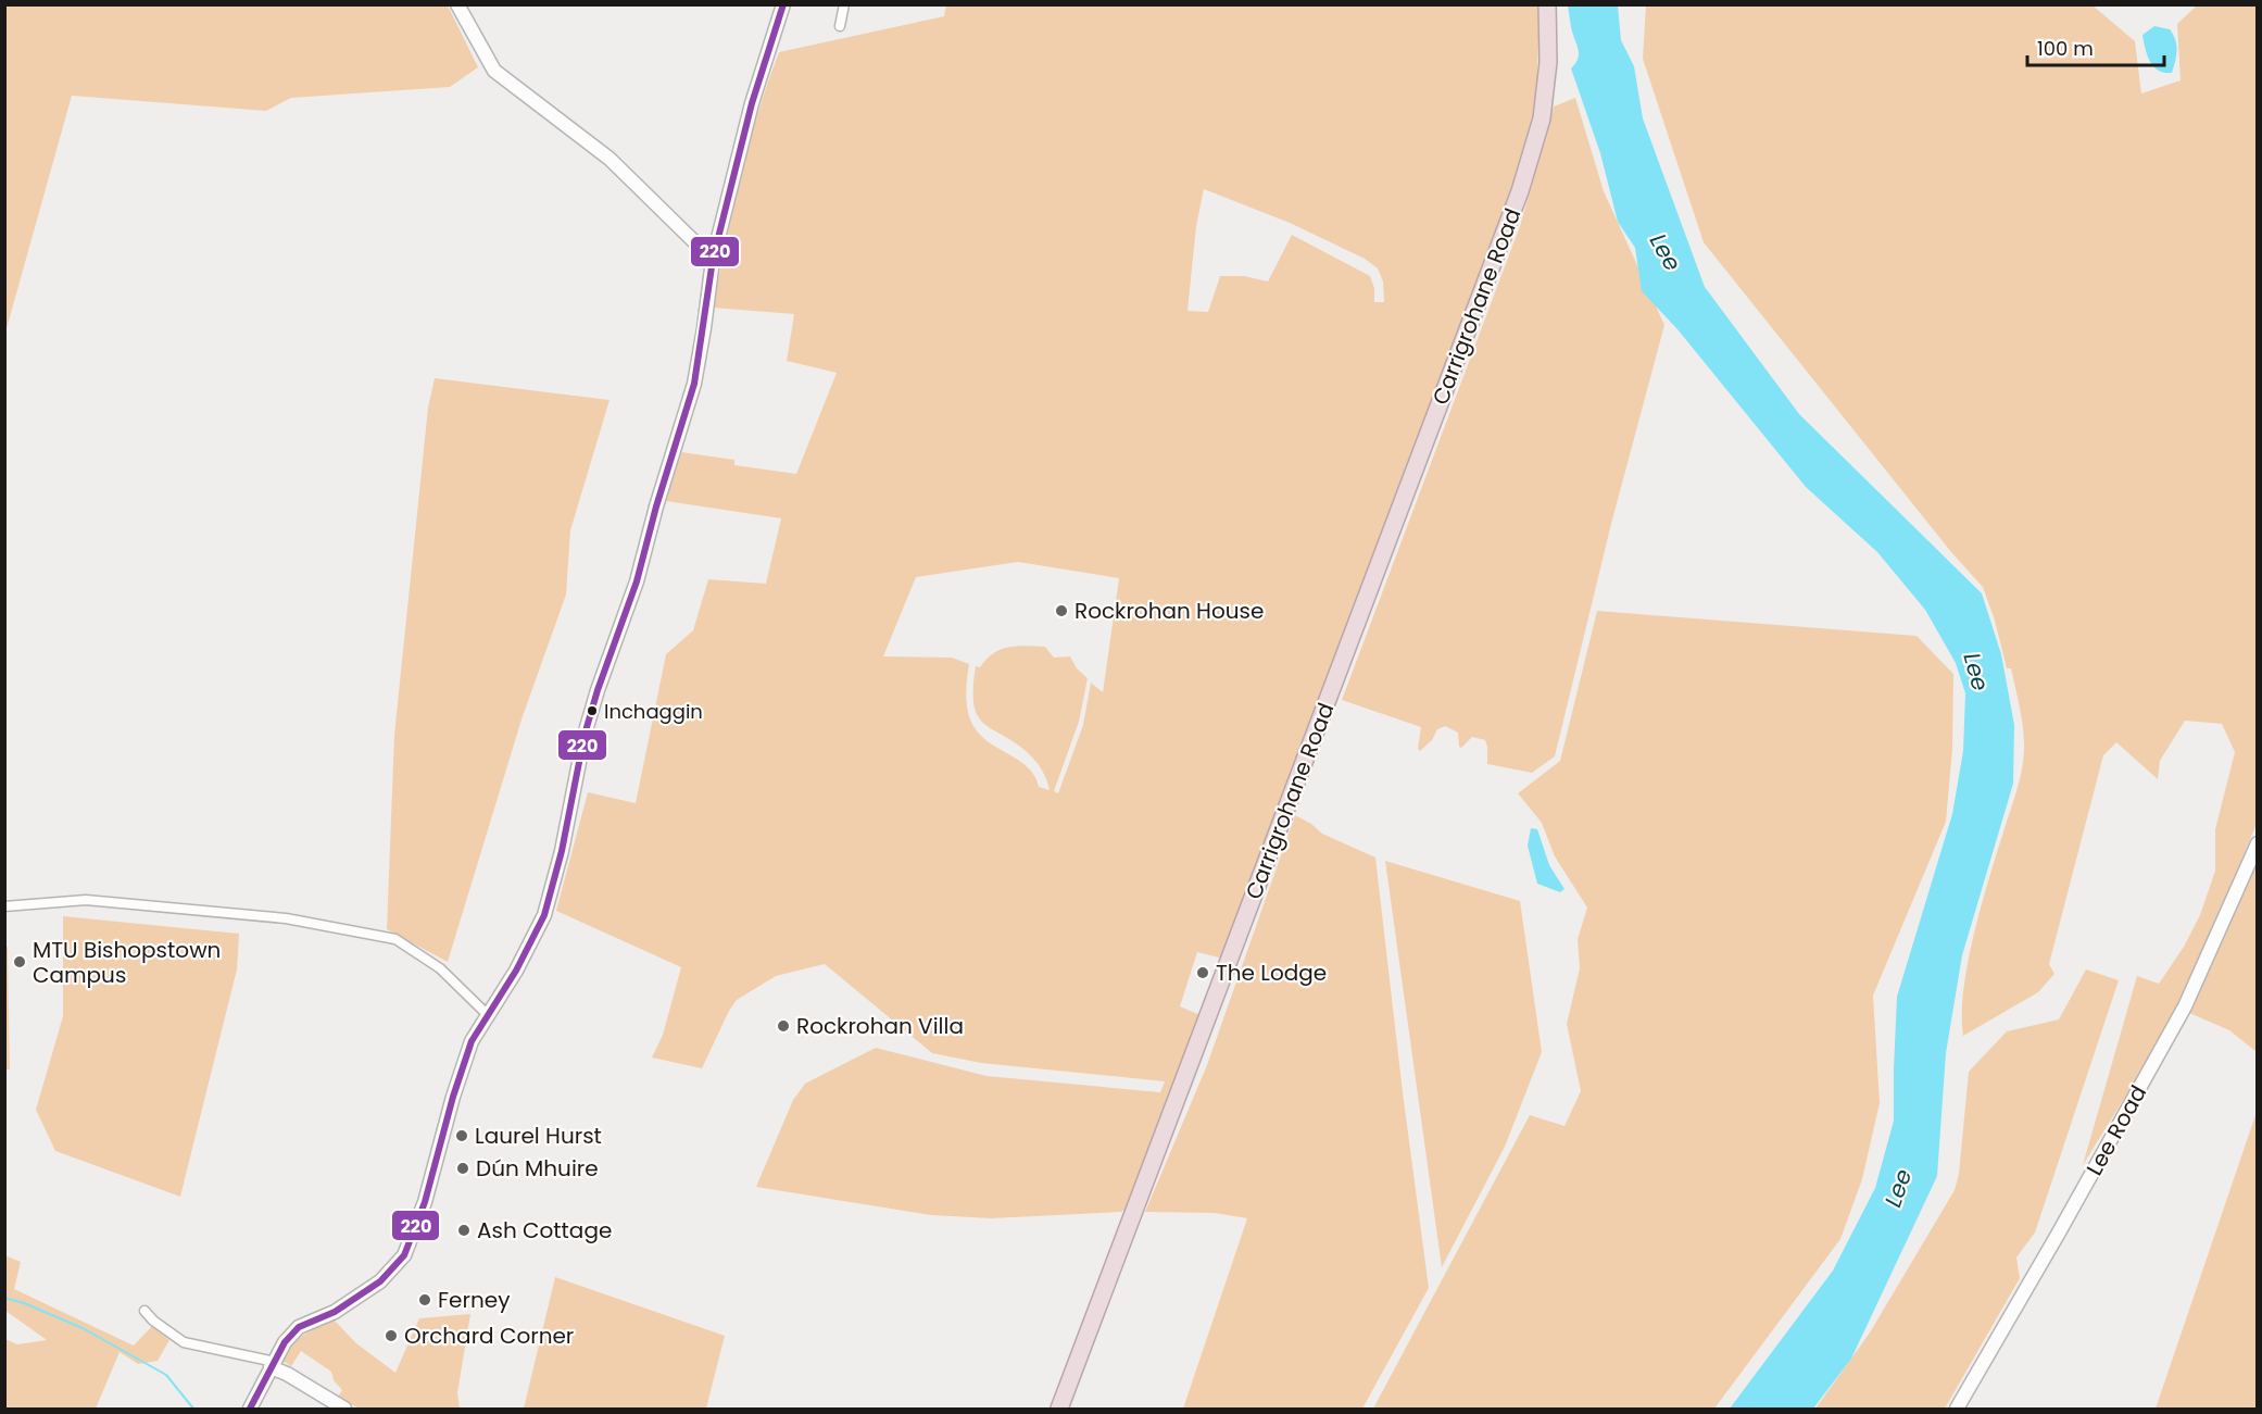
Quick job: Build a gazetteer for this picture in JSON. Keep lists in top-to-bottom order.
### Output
{
  "streets": {
    "highway": ["Carrigrohane Road"],
    "main road": ["Lee Road"]
  },
  "water": ["Lee"],
  "places": [
    "Rockrohan House",
    "Inchaggin",
    "MTU Bishopstown Campus",
    "The Lodge",
    "Rockrohan Villa",
    "Laurel Hurst",
    "Dún Mhuire",
    "Ash Cottage",
    "Ferney",
    "Orchard Corner"
  ],
  "lines": ["transit line 220"],
  "scale_bar": "100 m"
}
